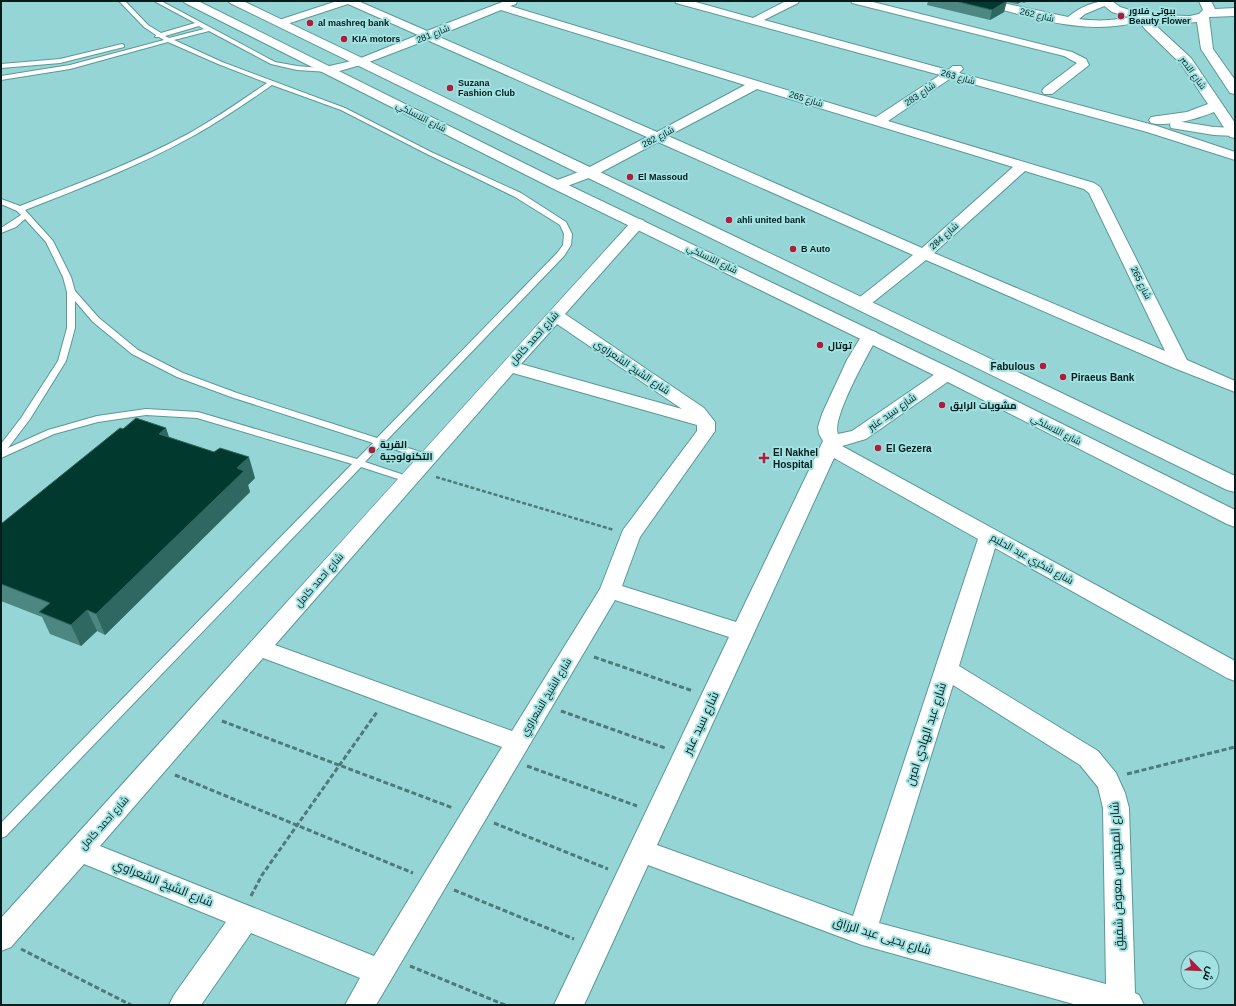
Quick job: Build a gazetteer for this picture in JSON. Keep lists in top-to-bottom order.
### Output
{
  "streets": {
    "main road": ["شارع النصر", "شارع اللاسلكي"],
    "street": [
      "شارع 262",
      "شارع 281",
      "شارع 263",
      "شارع 283",
      "شارع 265",
      "شارع 282",
      "شارع 284",
      "شارع احمد كامل",
      "شارع الشيخ الشعراوي",
      "شارع سيد عنبر",
      "شارع شكري عبد الحليم",
      "شارع عبد الهادي امين",
      "شارع المهندس معوض شفيق",
      "شارع يحيى عبد الرزاق"
    ]
  },
  "crossings": [
    ["شارع 262", "شارع النصر"],
    ["شارع 281", "شارع 265"],
    ["شارع 281", "شارع اللاسلكي"],
    ["شارع النصر", "شارع 263"],
    ["شارع 263", "شارع 283"],
    ["شارع 283", "شارع 265"],
    ["شارع 265", "شارع 282"],
    ["شارع 265", "شارع 284"],
    ["شارع اللاسلكي", "شارع 282"],
    ["شارع اللاسلكي", "شارع احمد كامل"],
    ["شارع اللاسلكي", "شارع سيد عنبر"],
    ["شارع احمد كامل", "شارع الشيخ الشعراوي"],
    ["شارع سيد عنبر", "شارع شكري عبد الحليم"],
    ["شارع سيد عنبر", "شارع يحيى عبد الرزاق"],
    ["شارع شكري عبد الحليم", "شارع عبد الهادي امين"],
    ["شارع عبد الهادي امين", "شارع المهندس معوض شفيق"],
    ["شارع عبد الهادي امين", "شارع يحيى عبد الرزاق"],
    ["شارع المهندس معوض شفيق", "شارع يحيى عبد الرزاق"]
  ],
  "places": {
    "other": [
      "بيوتى فلاور Beauty Flower",
      "al mashreq bank",
      "KIA motors",
      "Suzana Fashion Club",
      "El Massoud",
      "ahli united bank",
      "B Auto",
      "توتال",
      "Fabulous",
      "Piraeus Bank",
      "مشويات الرايق",
      "El Gezera",
      "القرية التكنولوجية"
    ],
    "health": ["El Nakhel Hospital"]
  },
  "north": "bottom right"
}
